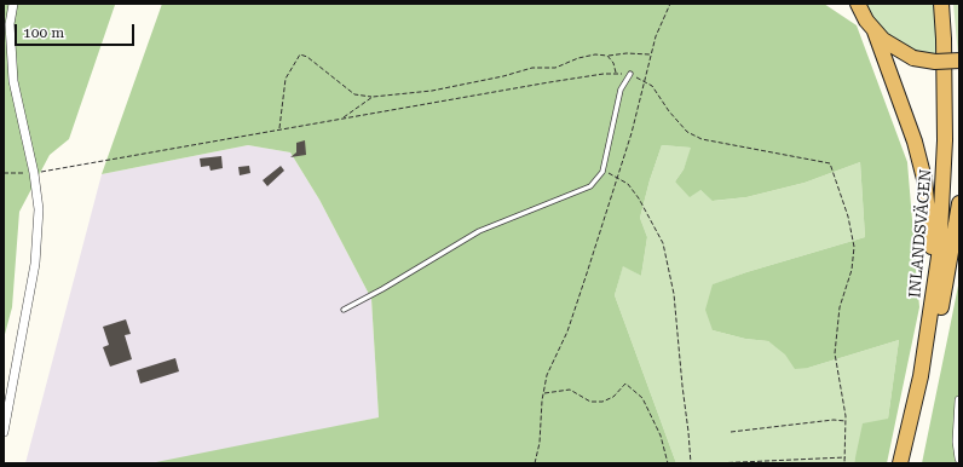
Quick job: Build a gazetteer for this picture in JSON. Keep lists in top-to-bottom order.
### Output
{
  "streets": {
    "highway": ["INLANDSVÄGEN"]
  },
  "scale_bar": "100 m"
}
